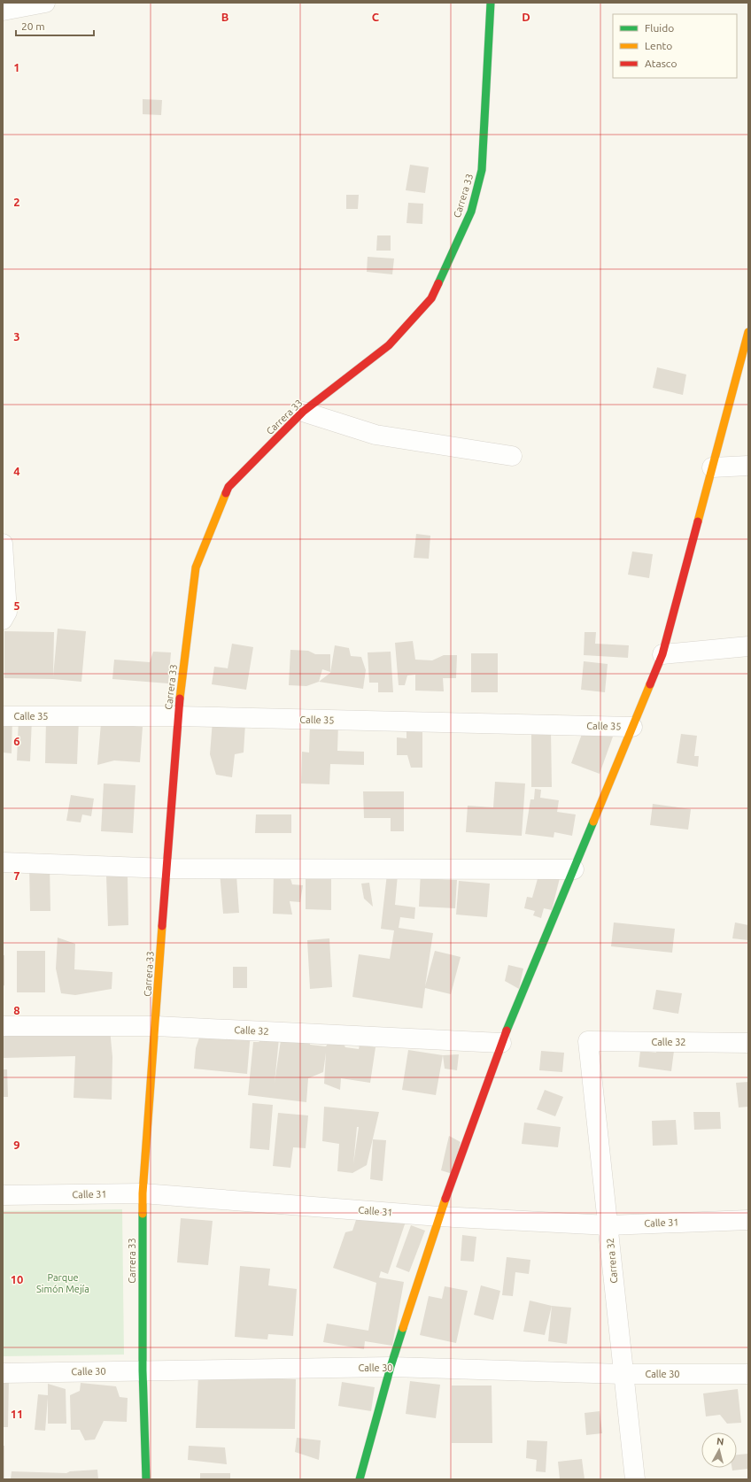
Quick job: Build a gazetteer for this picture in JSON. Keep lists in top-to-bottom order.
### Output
{
  "streets": {
    "street": [
      "Carrera 33",
      "Calle 35",
      "Calle 32",
      "Calle 31",
      "Carrera 32",
      "Calle 30"
    ]
  },
  "crossings": [
    ["Carrera 33", "Calle 35"],
    ["Carrera 33", "Calle 32"],
    ["Carrera 33", "Calle 31"],
    ["Carrera 33", "Calle 30"],
    ["Calle 32", "Carrera 32"],
    ["Calle 31", "Carrera 32"],
    ["Carrera 32", "Calle 30"]
  ],
  "parks": ["Parque Simón Mejía"],
  "legend": ["Fluido", "Lento", "Atasco"],
  "scale_bar": "20 m",
  "north": "top",
  "grid": {
    "columns": ["B", "C", "D"],
    "rows": [
      "1",
      "2",
      "3",
      "4",
      "5",
      "6",
      "7",
      "8",
      "9",
      "10",
      "11"
    ]
  }
}
